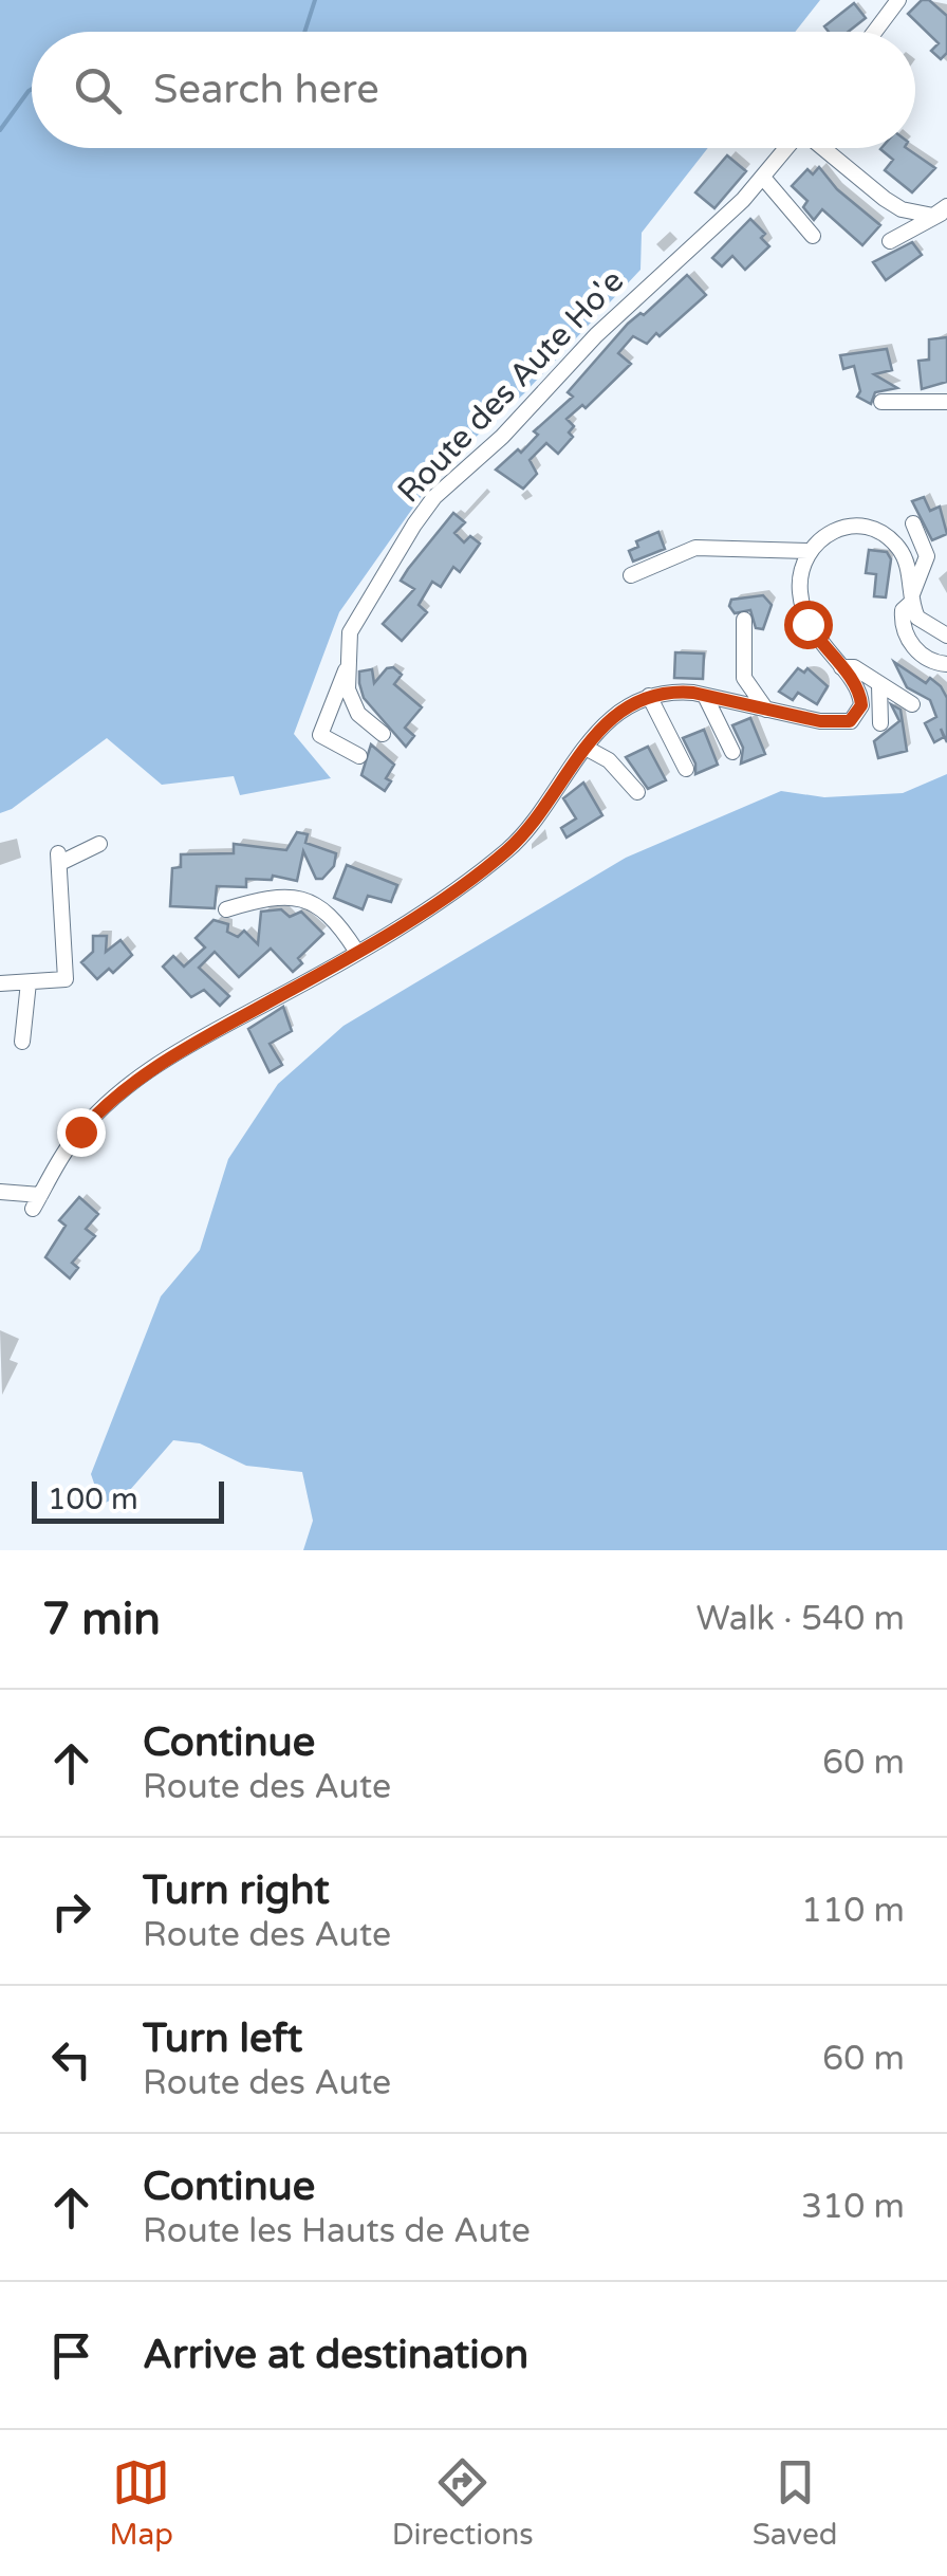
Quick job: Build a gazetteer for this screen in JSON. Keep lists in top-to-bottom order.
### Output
{
  "streets": {
    "street": ["Route des Aute Ho'e"]
  },
  "scale_bar": "100 m",
  "page": {
    "search": "Search here",
    "scale": "100 m",
    "heading": ["7 min", "Walk · 540 m"],
    "list": [
      ["Continue", "Route des Aute", "60 m"],
      ["Turn right", "Route des Aute", "110 m"],
      ["Turn left", "Route des Aute", "60 m"],
      ["Continue", "Route les Hauts de Aute", "310 m"],
      "Arrive at destination"
    ],
    "nav": ["Map", "Directions", "Saved"]
  }
}
